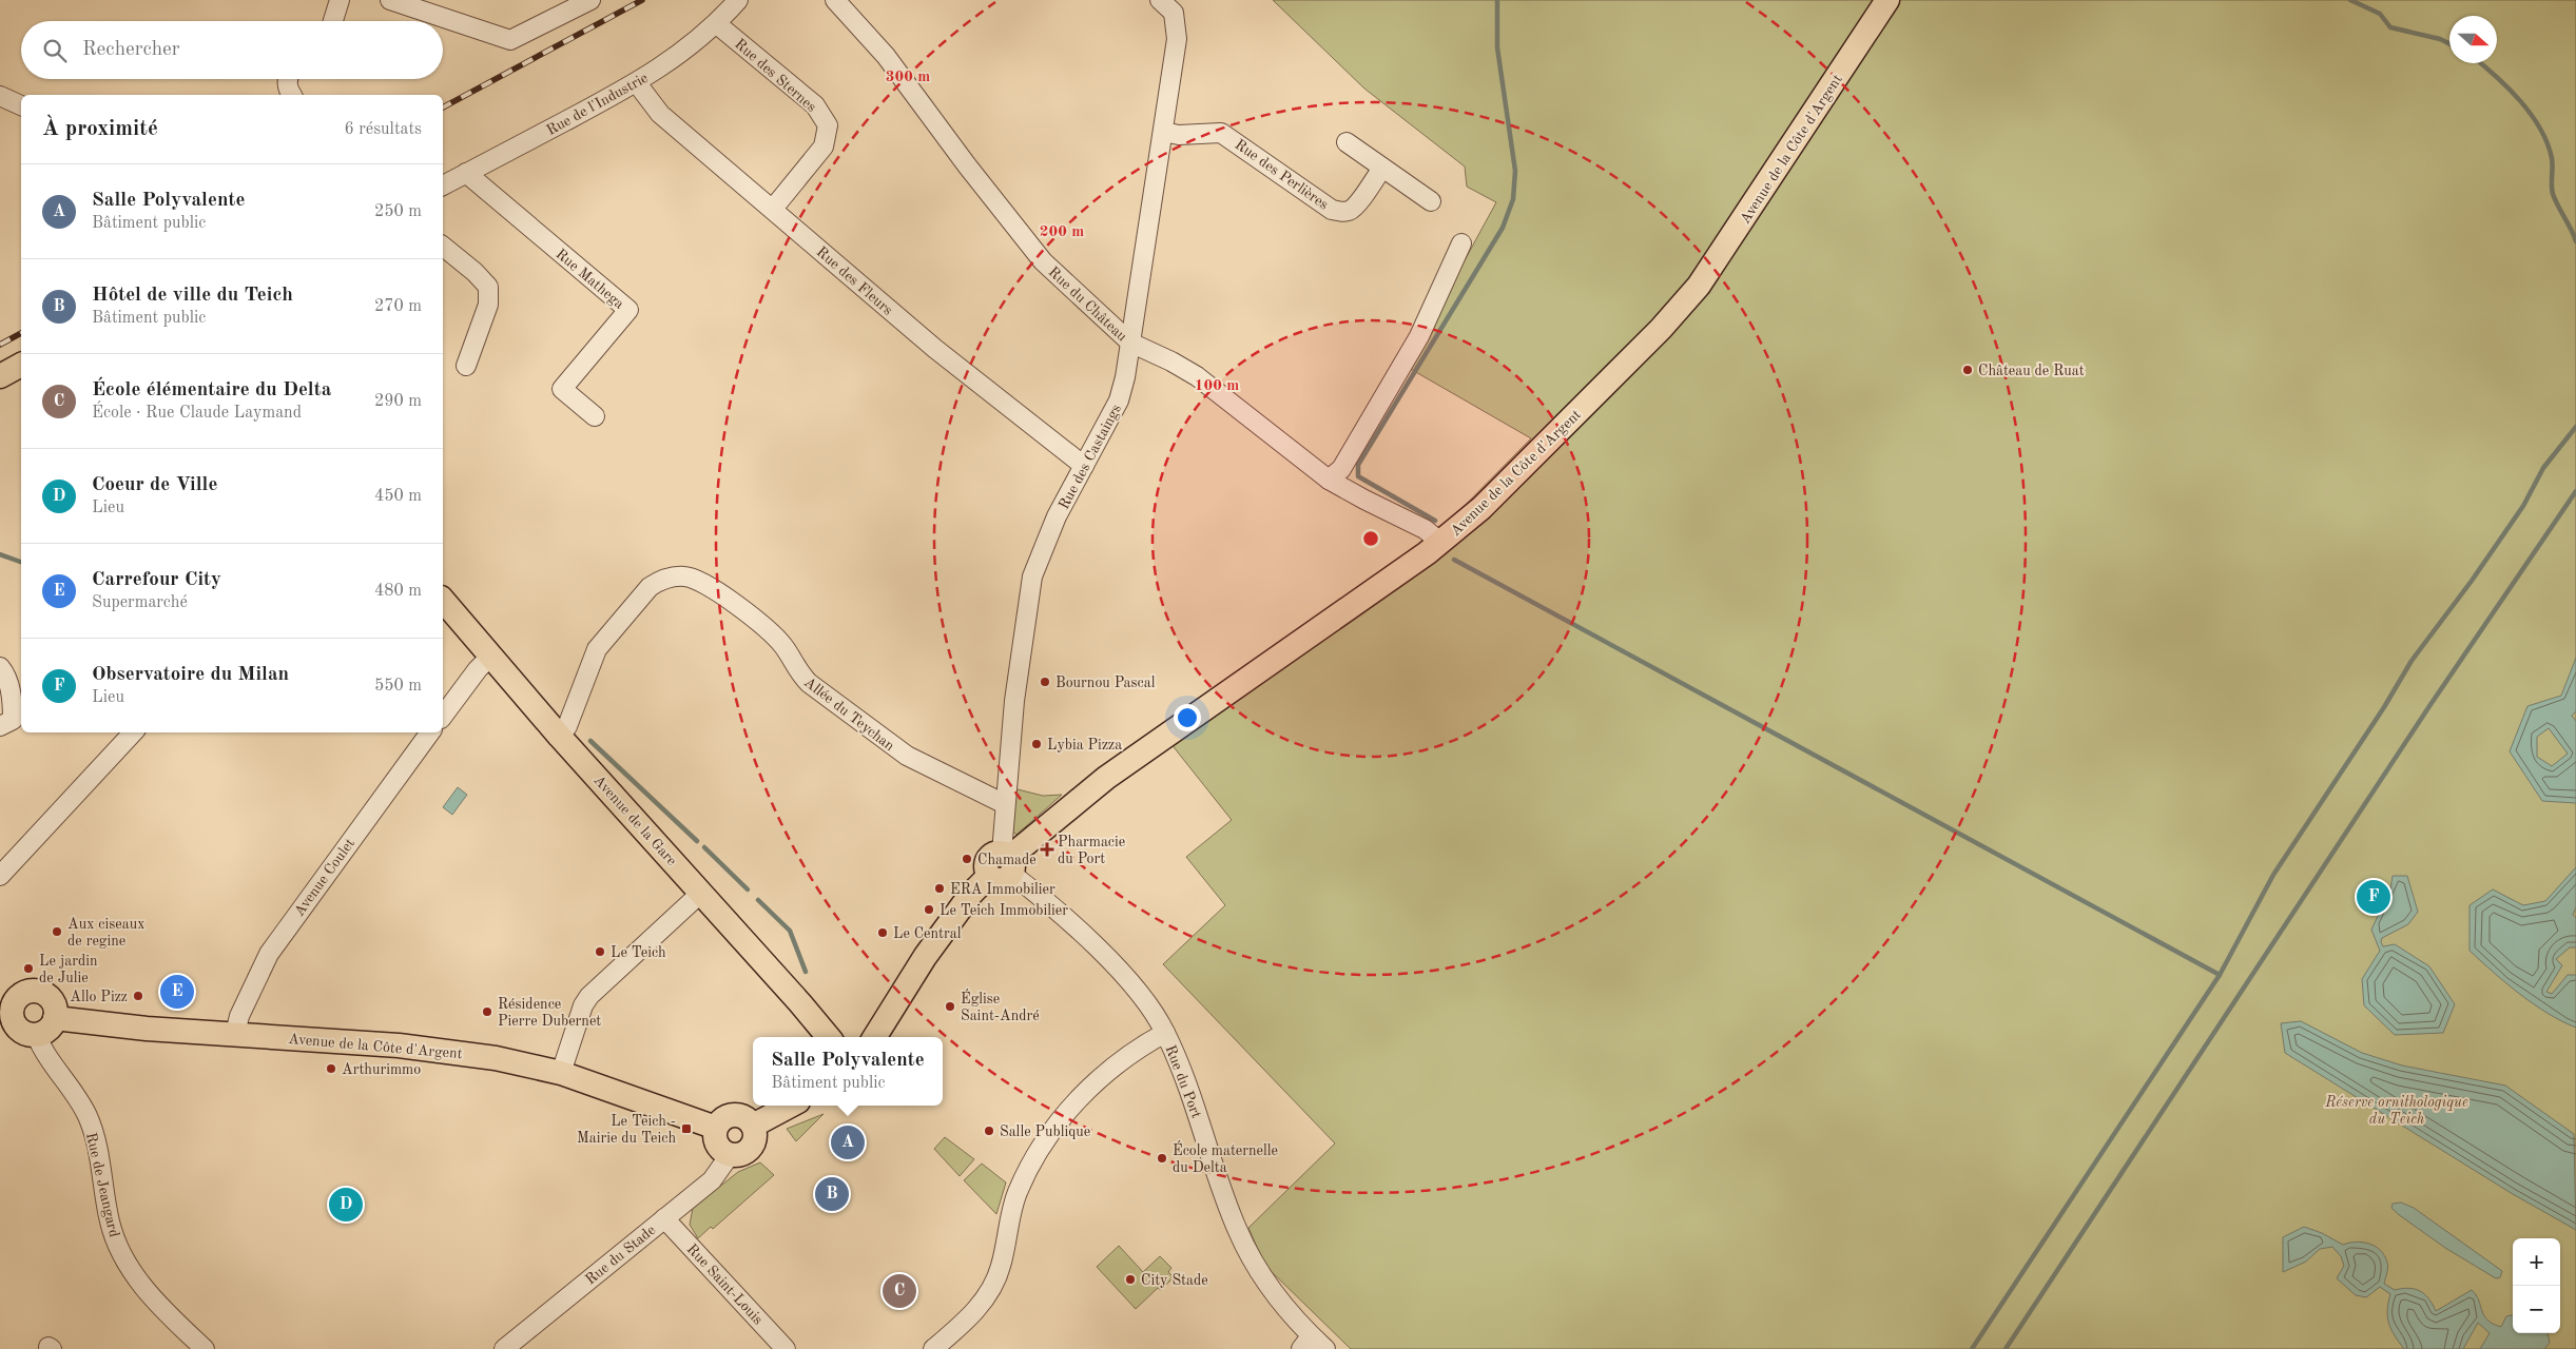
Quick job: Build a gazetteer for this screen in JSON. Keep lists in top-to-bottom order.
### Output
{
  "streets": {
    "main road": ["Avenue de la Côte d'Argent", "Avenue de la Gare"],
    "street": [
      "Rue des Sternes",
      "Rue de l'Industrie",
      "Rue des Perlières",
      "Rue Mathega",
      "Rue des Fleurs",
      "Rue du Château",
      "Rue des Castaings",
      "Allée du Teychan",
      "Avenue Coulet",
      "Rue du Port",
      "Rue de Jeangard",
      "Rue du Stade",
      "Rue Saint-Louis"
    ]
  },
  "crossings": [
    ["Rue des Sternes", "Rue de l'Industrie"],
    ["Rue des Sternes", "Rue des Fleurs"],
    ["Rue de l'Industrie", "Rue Mathega"],
    ["Rue de l'Industrie", "Rue des Fleurs"],
    ["Avenue de la Côte d'Argent", "Rue du Château"],
    ["Avenue de la Côte d'Argent", "Rue des Castaings"],
    ["Avenue de la Côte d'Argent", "Avenue Coulet"],
    ["Avenue de la Côte d'Argent", "Rue du Port"],
    ["Avenue de la Côte d'Argent", "Rue de Jeangard"],
    ["Avenue de la Côte d'Argent", "Rue du Stade"],
    ["Rue des Perlières", "Rue des Castaings"],
    ["Rue des Fleurs", "Rue des Castaings"],
    ["Rue du Château", "Rue des Castaings"],
    ["Rue des Castaings", "Allée du Teychan"],
    ["Rue des Castaings", "Rue du Port"],
    ["Allée du Teychan", "Avenue de la Gare"],
    ["Rue du Stade", "Rue Saint-Louis"]
  ],
  "parks": ["Réserve ornithologique du Teich"],
  "places": {
    "other": [
      "Château de Ruat",
      "Bournou Pascal",
      "Lybia Pizza",
      "Chamade",
      "ERA Immobilier",
      "Le Teich Immobilier",
      "Aux ciseaux de regine",
      "Le Central",
      "Le Teich",
      "Le jardin de Julie",
      "Allo Pizz",
      "Église Saint-André",
      "Résidence Pierre Dubernet",
      "Arthurimmo",
      "Salle Publique",
      "École maternelle du Delta",
      "City Stade"
    ],
    "health": ["Pharmacie du Port"],
    "transit": ["Le Teich - Mairie du Teich"]
  },
  "north": "right",
  "page": {
    "search": "Rechercher",
    "heading": ["À proximité", "6 résultats"],
    "list": [
      {
        "mark": "A",
        "name": "Salle Polyvalente",
        "note": "Bâtiment public",
        "value": "250 m"
      },
      {
        "mark": "B",
        "name": "Hôtel de ville du Teich",
        "note": "Bâtiment public",
        "value": "270 m"
      },
      {
        "mark": "C",
        "name": "École élémentaire du Delta",
        "note": "École · Rue Claude Laymand",
        "value": "290 m"
      },
      {
        "mark": "D",
        "name": "Coeur de Ville",
        "note": "Lieu",
        "value": "450 m"
      },
      {
        "mark": "E",
        "name": "Carrefour City",
        "note": "Supermarché",
        "value": "480 m"
      },
      {
        "mark": "F",
        "name": "Observatoire du Milan",
        "note": "Lieu",
        "value": "550 m"
      }
    ],
    "pins": [
      "F",
      "E",
      "A",
      "B",
      "D",
      "C"
    ],
    "popup": ["Salle Polyvalente", "Bâtiment public"],
    "map_buttons": ["+", "−"]
  },
  "rings": ["300 m", "200 m", "100 m"]
}
